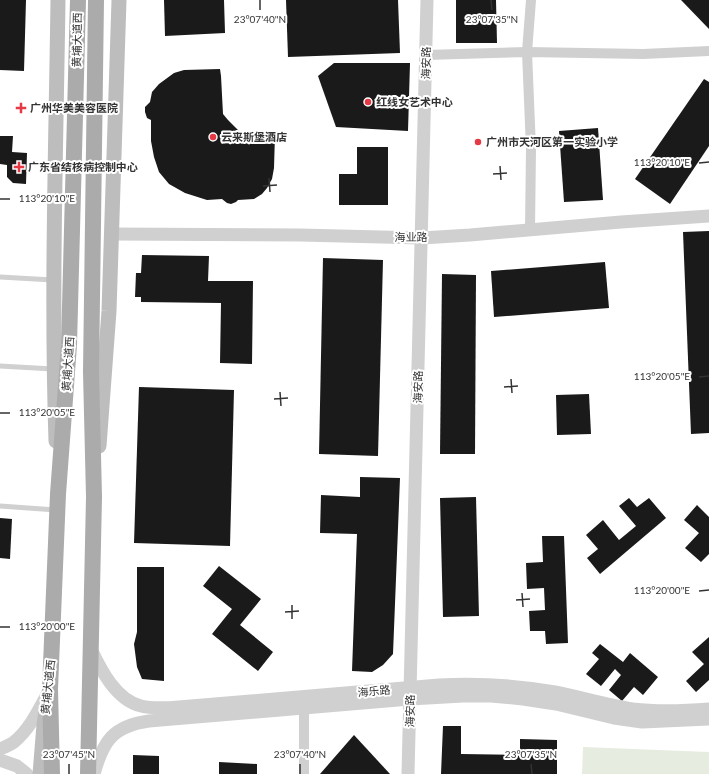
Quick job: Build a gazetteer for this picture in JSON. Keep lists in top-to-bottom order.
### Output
{
  "streets": {
    "main road": ["黄埔大道西"],
    "street": ["海安路", "海业路", "海乐路"]
  },
  "crossings": [
    ["黄埔大道西", "海乐路"],
    ["海安路", "海业路"],
    ["海安路", "海乐路"]
  ],
  "places": {
    "other": ["红线女艺术中心", "云来斯堡酒店", "广州市天河区第一实验小学"],
    "health": ["广州华美美容医院", "广东省结核病控制中心"]
  },
  "coordinates": [
    "23°07'40\"N",
    "23°07'35\"N",
    "113°20'10\"E",
    "113°20'05\"E",
    "113°20'00\"E",
    "23°07'45\"N"
  ]
}
